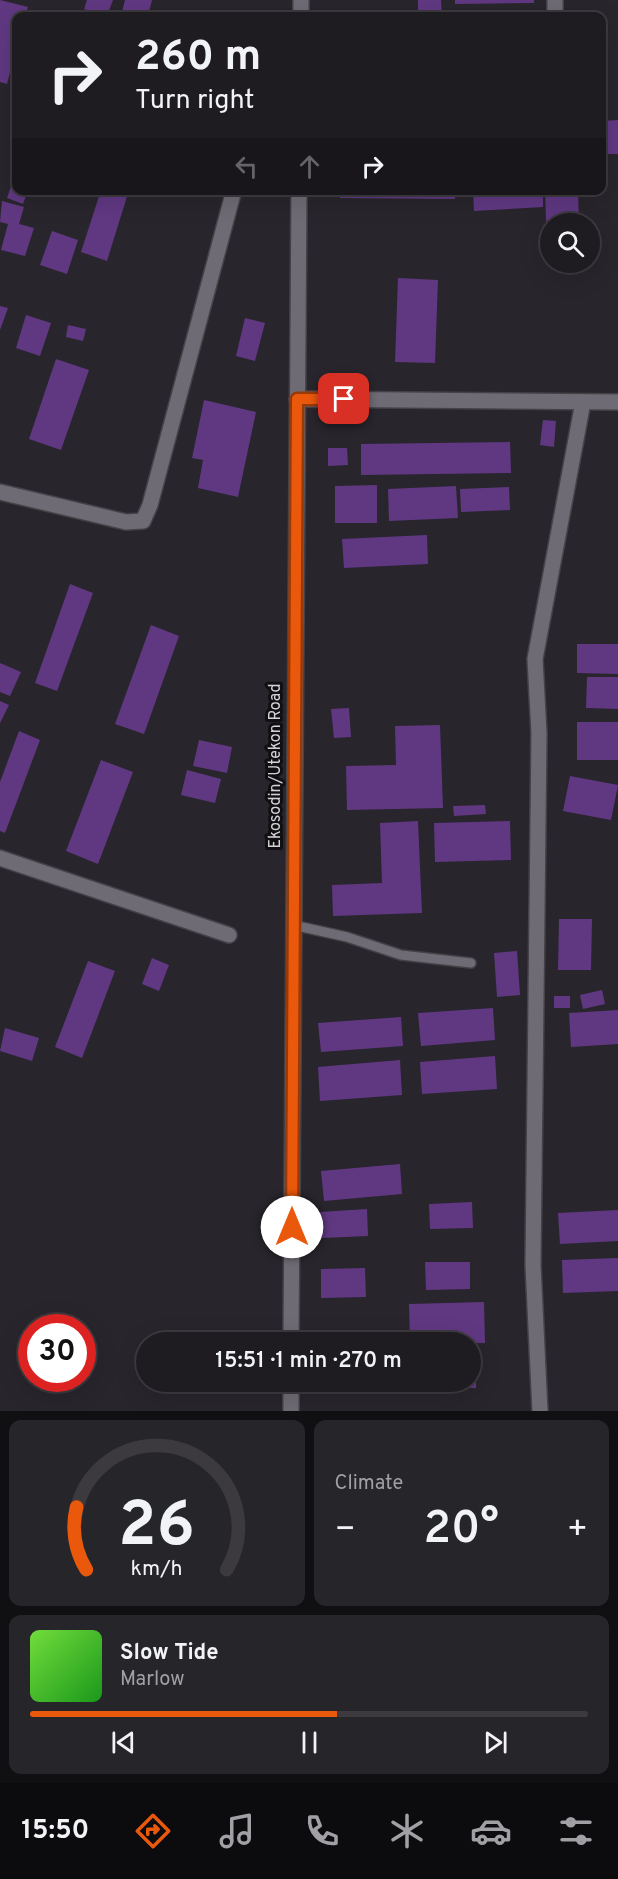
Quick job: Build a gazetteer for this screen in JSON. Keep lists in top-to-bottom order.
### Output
{
  "streets": {
    "street": ["Ekosodin/Utekon Road"]
  },
  "page": {
    "turn": ["260 m", "Turn right"],
    "limit": "30",
    "trip": "15:51 · 1 min · 270 m",
    "tile": "Climate",
    "heat": ["−", "20°", "+"],
    "song": ["Slow Tide", "Marlow"],
    "tabs": "15:50",
    "gauge": ["26", "km/h"]
  }
}
